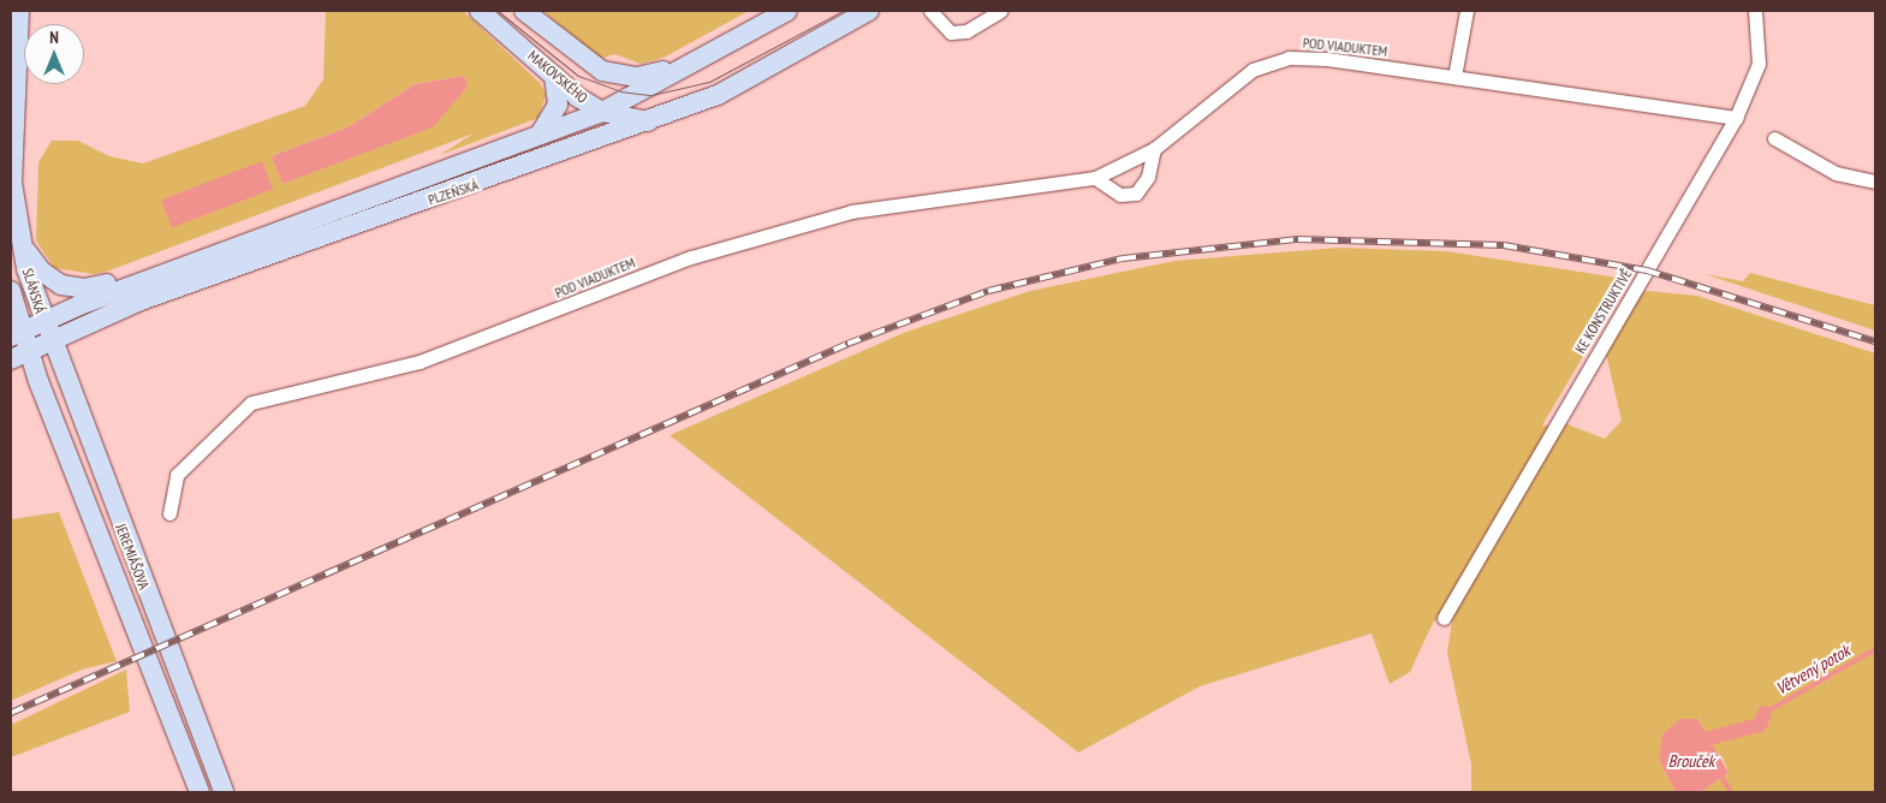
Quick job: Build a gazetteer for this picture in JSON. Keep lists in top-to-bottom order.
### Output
{
  "streets": {
    "main road": [
      "MAKOVSKÉHO",
      "PLZEŇSKÁ",
      "SLÁNSKÁ",
      "JEREMIÁŠOVA"
    ],
    "street": ["POD VIADUKTEM", "KE KONSTRUKTIVĚ"]
  },
  "crossings": [
    ["POD VIADUKTEM", "KE KONSTRUKTIVĚ"],
    ["MAKOVSKÉHO", "PLZEŇSKÁ"],
    ["PLZEŇSKÁ", "SLÁNSKÁ"],
    ["PLZEŇSKÁ", "JEREMIÁŠOVA"],
    ["SLÁNSKÁ", "JEREMIÁŠOVA"]
  ],
  "water": ["Větvený potok", "Brouček"],
  "north": "top"
}
